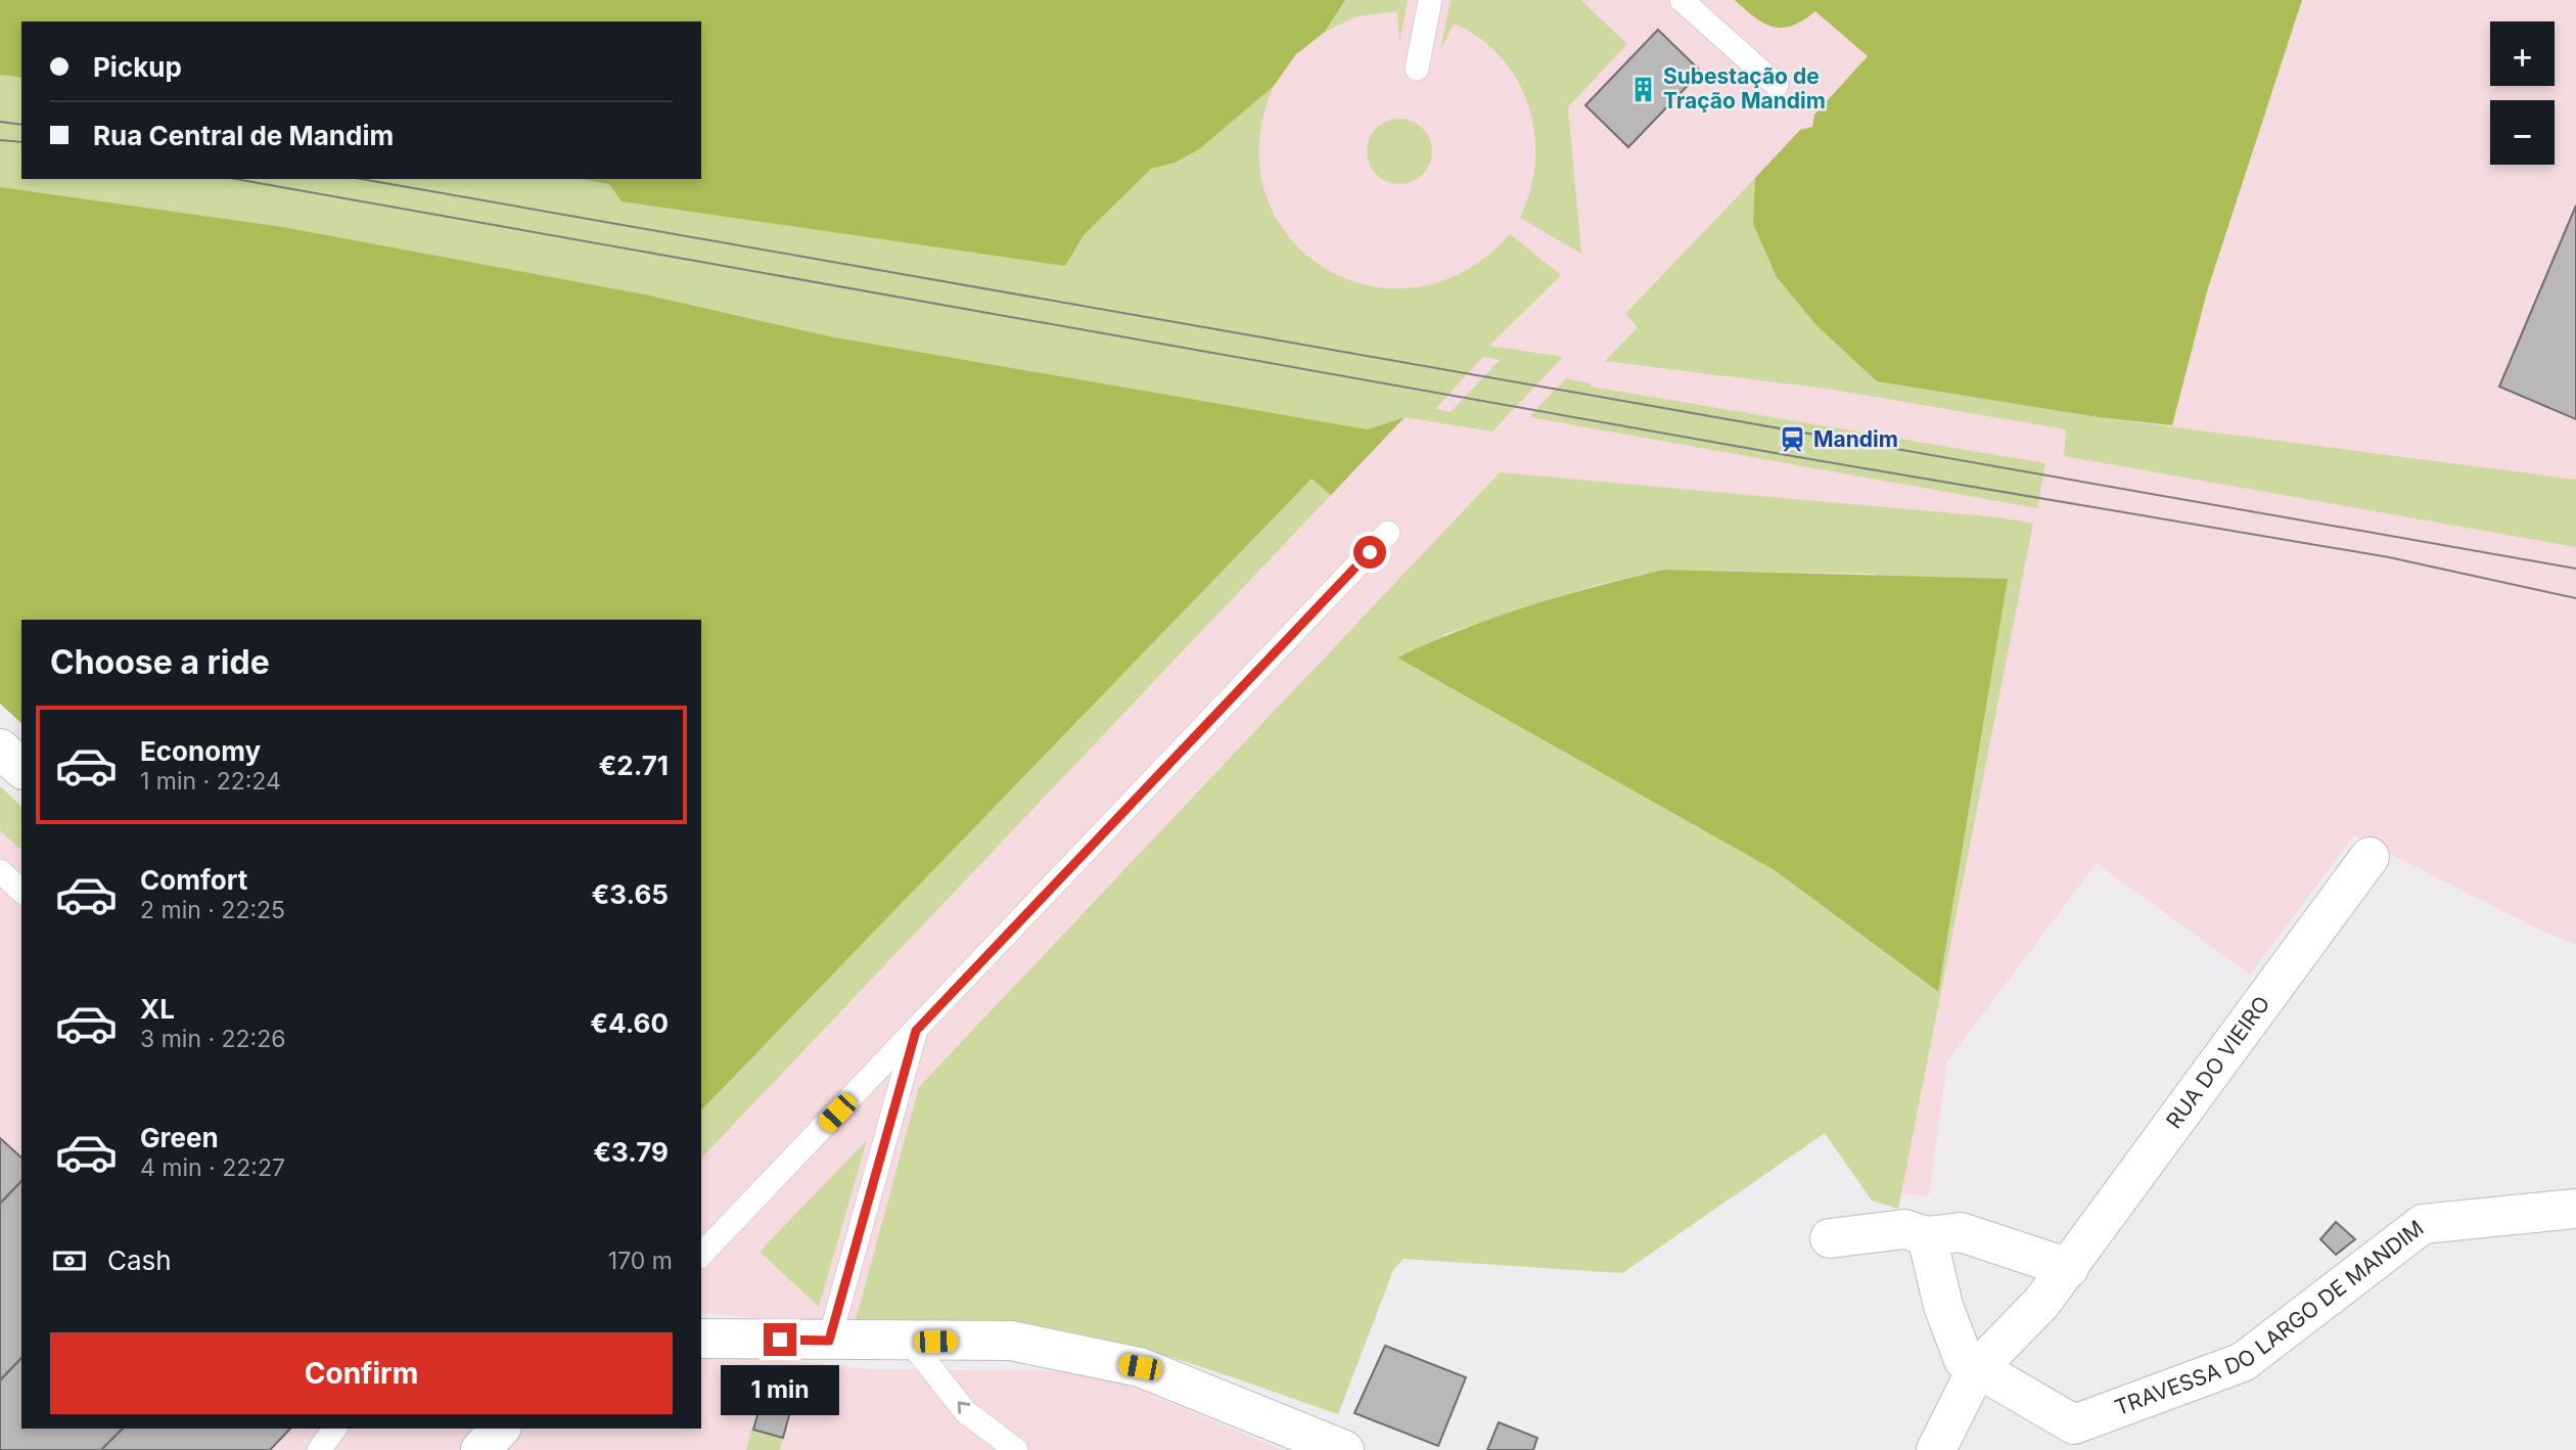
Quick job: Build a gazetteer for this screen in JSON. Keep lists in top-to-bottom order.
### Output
{
  "streets": {
    "street": ["RUA DO VIEIRO", "TRAVESSA DO LARGO DE MANDIM"]
  },
  "crossings": [
    ["RUA DO VIEIRO", "TRAVESSA DO LARGO DE MANDIM"]
  ],
  "places": {
    "building": ["Subestação de Tração Mandim"],
    "station": ["Mandim"]
  },
  "page": {
    "map_buttons": ["+", "−"],
    "banner": ["Pickup", "Rua Central de Mandim"],
    "heading": "Choose a ride",
    "list": [
      {
        "name": "Economy",
        "note": "1 min · 22:24",
        "value": "€2.71"
      },
      {
        "name": "Comfort",
        "note": "2 min · 22:25",
        "value": "€3.65"
      },
      {
        "name": "XL",
        "note": "3 min · 22:26",
        "value": "€4.60"
      },
      {
        "name": "Green",
        "note": "4 min · 22:27",
        "value": "€3.79"
      }
    ],
    "pay": ["Cash", "170 m"],
    "buttons": "Confirm",
    "bubble": "1 min"
  }
}
